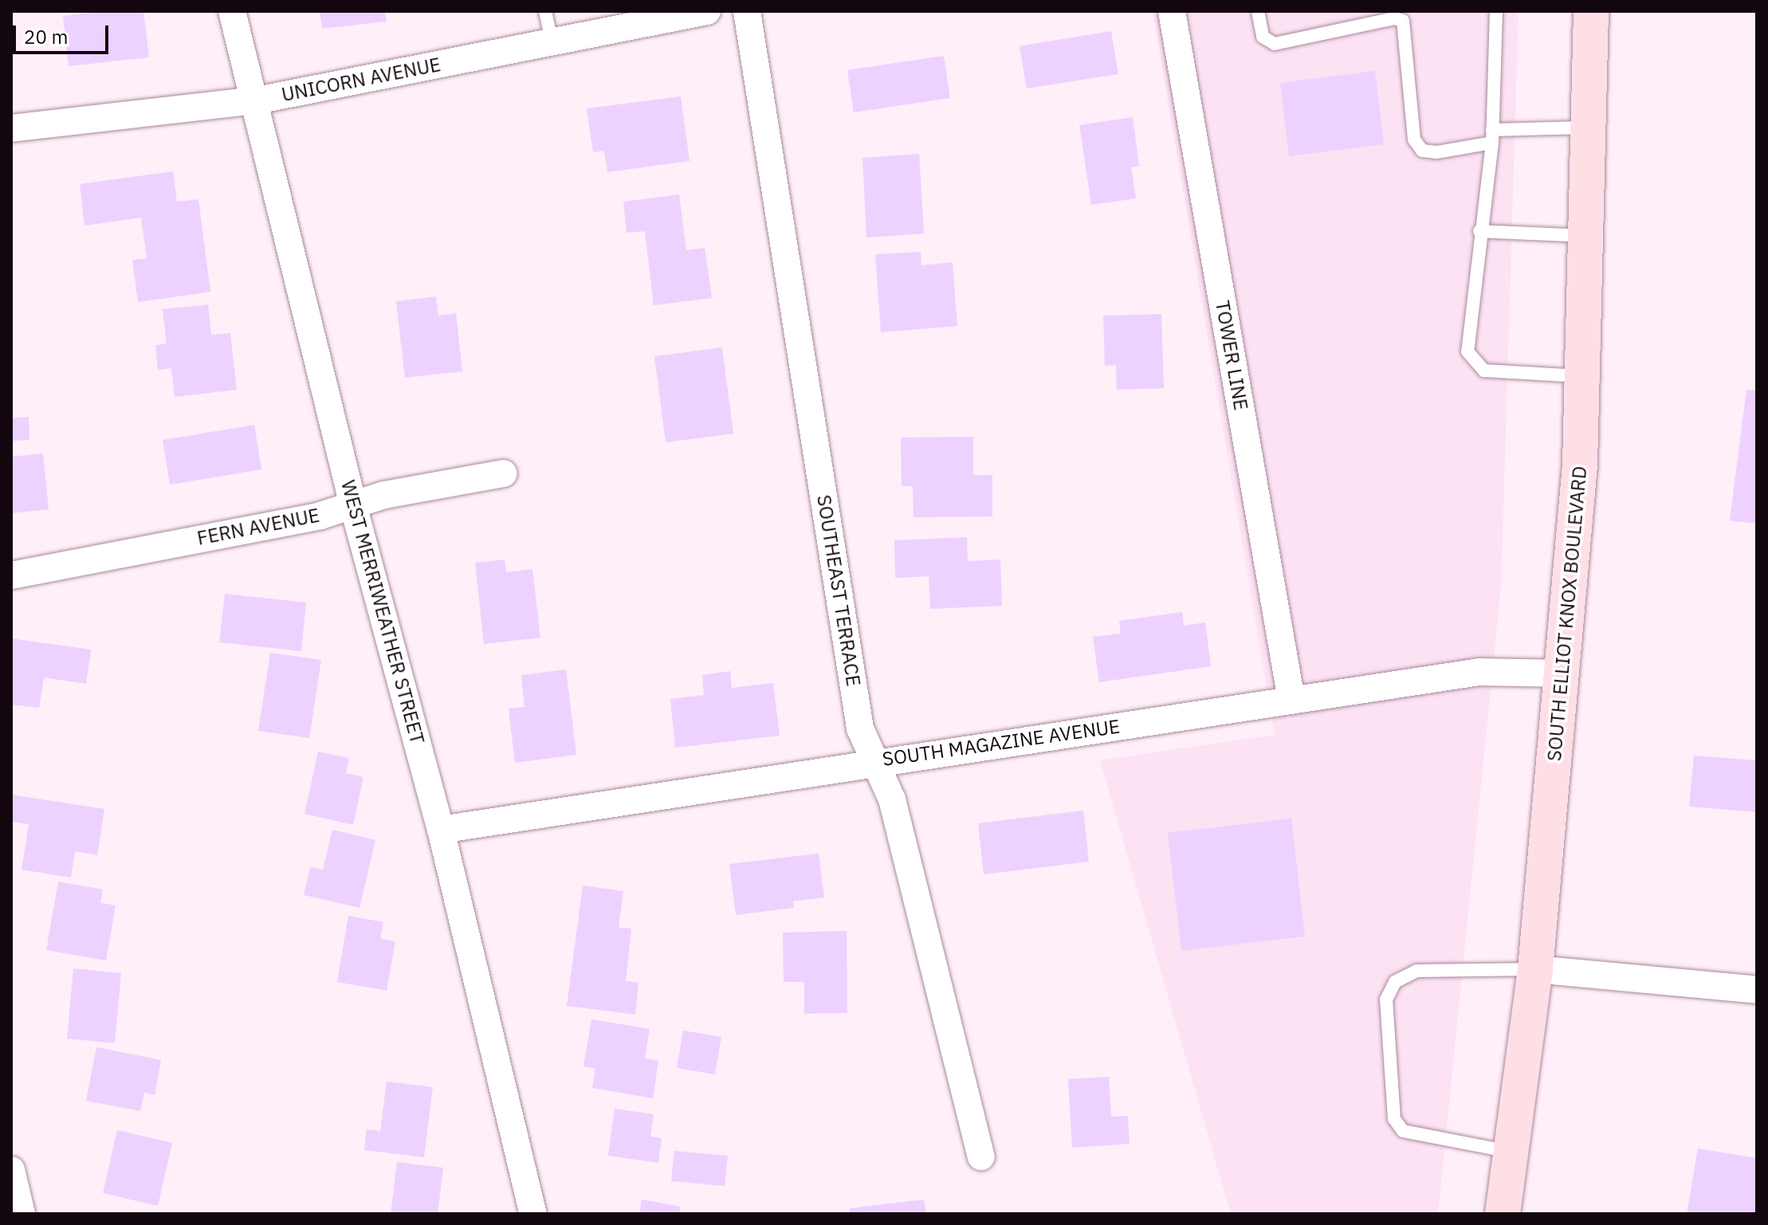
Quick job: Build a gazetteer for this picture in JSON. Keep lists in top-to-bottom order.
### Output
{
  "streets": {
    "main road": ["SOUTH ELLIOT KNOX BOULEVARD"],
    "street": [
      "UNICORN AVENUE",
      "TOWER LINE",
      "FERN AVENUE",
      "SOUTHEAST TERRACE",
      "WEST MERRIWEATHER STREET",
      "SOUTH MAGAZINE AVENUE"
    ]
  },
  "crossings": [
    ["UNICORN AVENUE", "WEST MERRIWEATHER STREET"],
    ["TOWER LINE", "SOUTH MAGAZINE AVENUE"],
    ["FERN AVENUE", "WEST MERRIWEATHER STREET"],
    ["SOUTHEAST TERRACE", "SOUTH MAGAZINE AVENUE"],
    ["WEST MERRIWEATHER STREET", "SOUTH MAGAZINE AVENUE"],
    ["SOUTH ELLIOT KNOX BOULEVARD", "SOUTH MAGAZINE AVENUE"]
  ],
  "scale_bar": "20 m"
}
